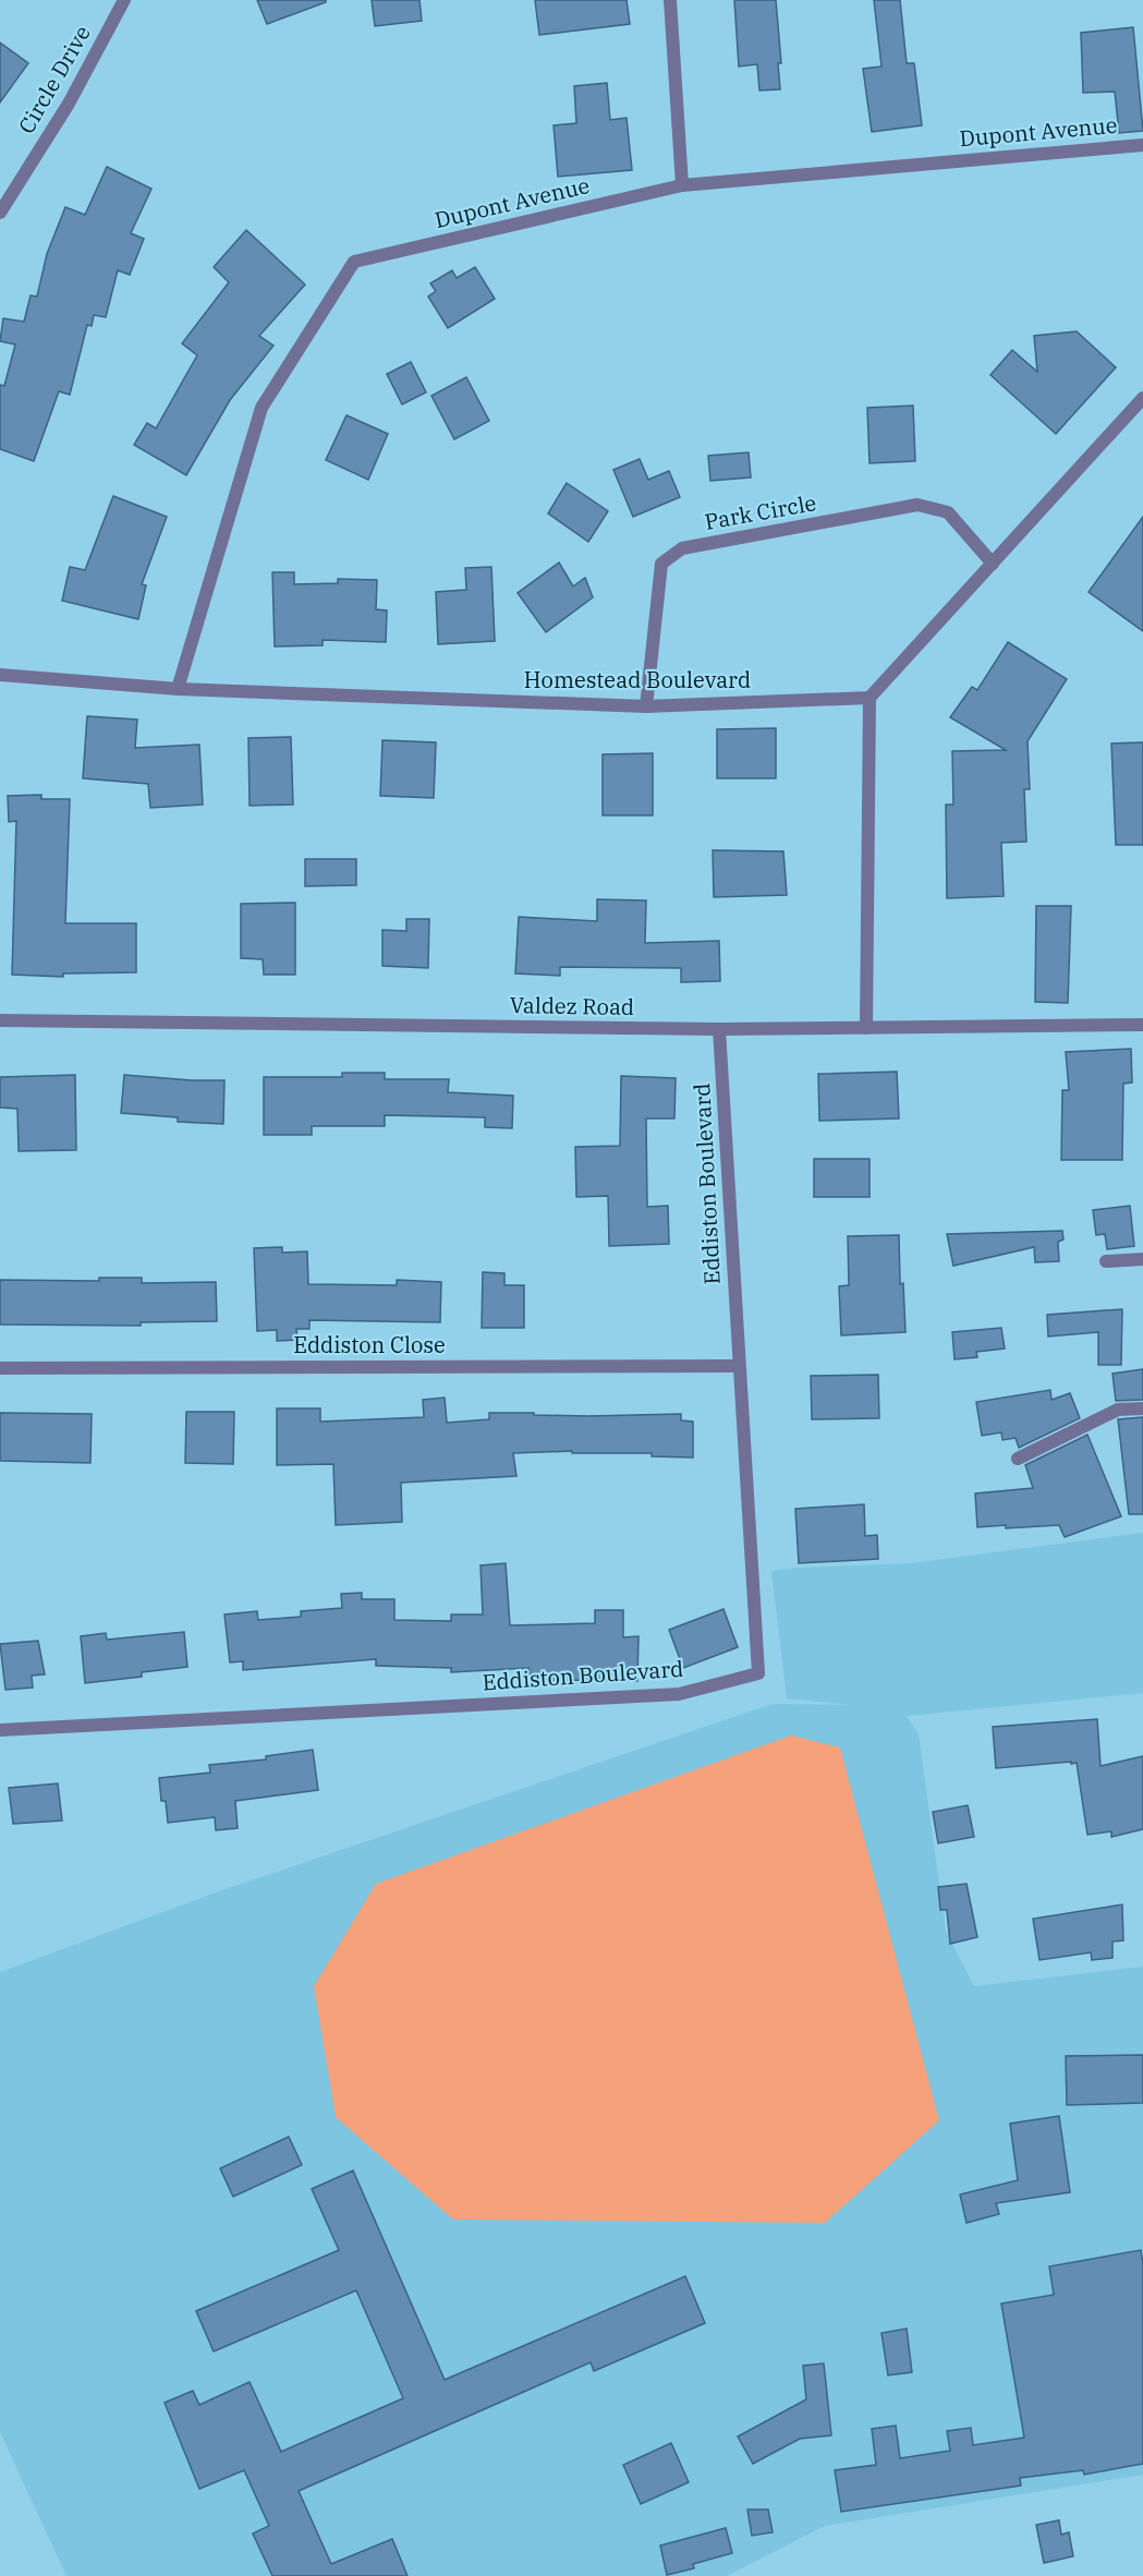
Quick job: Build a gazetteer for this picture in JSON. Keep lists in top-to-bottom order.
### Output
{
  "streets": {
    "street": [
      "Circle Drive",
      "Dupont Avenue",
      "Park Circle",
      "Homestead Boulevard",
      "Valdez Road",
      "Eddiston Boulevard",
      "Eddiston Close"
    ]
  },
  "crossings": [
    ["Dupont Avenue", "Homestead Boulevard"],
    ["Park Circle", "Homestead Boulevard"],
    ["Valdez Road", "Eddiston Boulevard"],
    ["Eddiston Boulevard", "Eddiston Close"]
  ]
}
